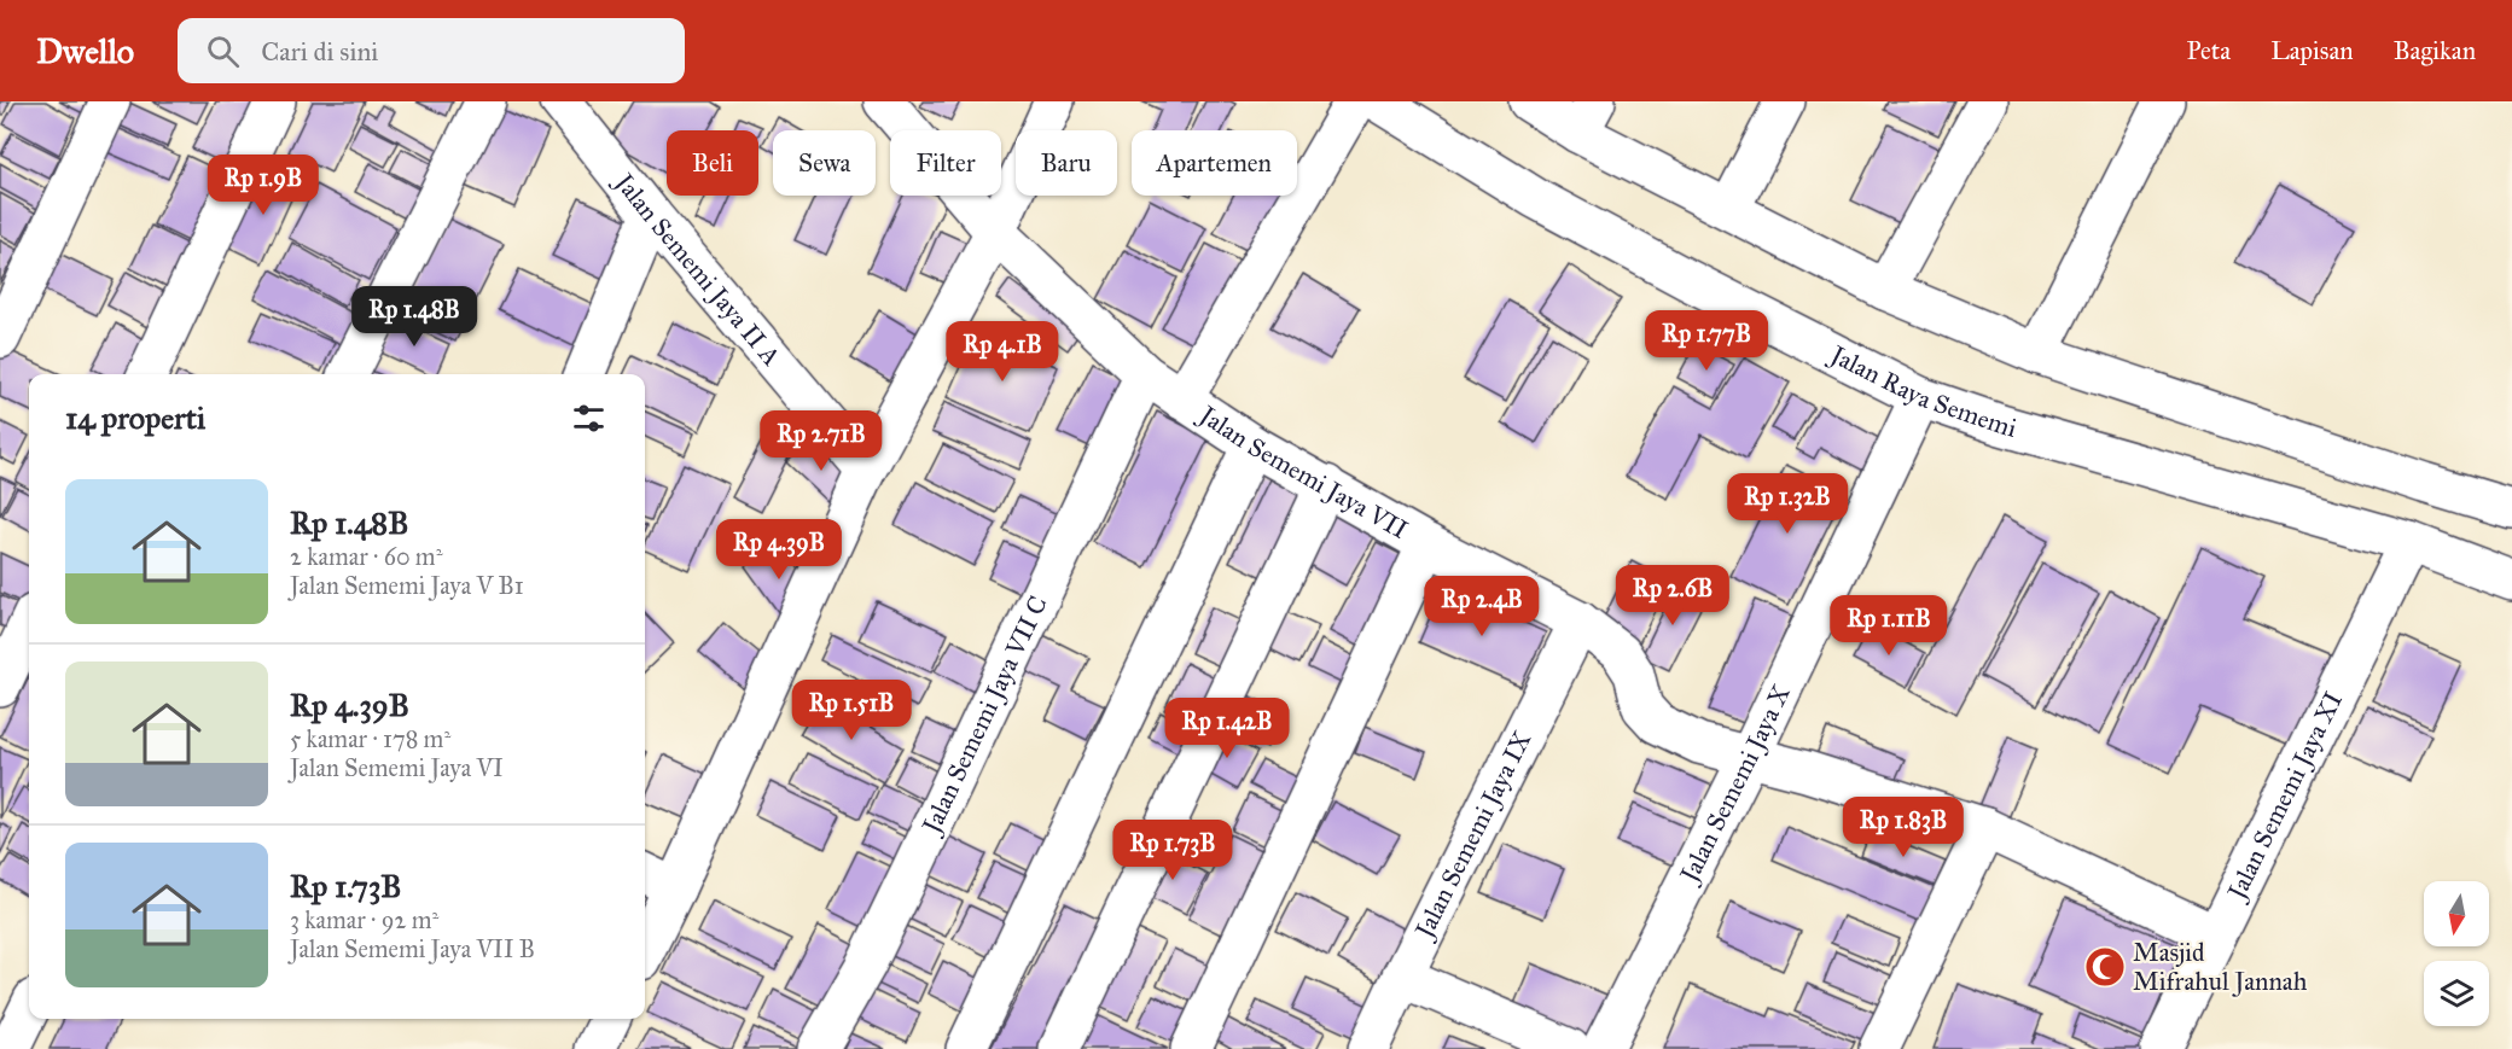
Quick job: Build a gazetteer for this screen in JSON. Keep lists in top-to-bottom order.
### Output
{
  "streets": {
    "street": [
      "Jalan Sememi Jaya II A",
      "Jalan Raya Sememi",
      "Jalan Sememi Jaya VII",
      "Jalan Sememi Jaya VII C",
      "Jalan Sememi Jaya X",
      "Jalan Sememi Jaya XI",
      "Jalan Sememi Jaya IX"
    ]
  },
  "crossings": [
    ["Jalan Raya Sememi", "Jalan Sememi Jaya X"],
    ["Jalan Raya Sememi", "Jalan Sememi Jaya XI"],
    ["Jalan Sememi Jaya VII", "Jalan Sememi Jaya VII C"],
    ["Jalan Sememi Jaya VII", "Jalan Sememi Jaya X"],
    ["Jalan Sememi Jaya VII", "Jalan Sememi Jaya XI"],
    ["Jalan Sememi Jaya VII", "Jalan Sememi Jaya IX"]
  ],
  "places": {
    "mosque": ["Masjid Mifrahul Jannah"]
  },
  "north": "bottom",
  "page": {
    "header": "Dwello",
    "search": "Cari di sini",
    "nav": ["Peta", "Lapisan", "Bagikan"],
    "chip": [
      "Beli",
      "Sewa",
      "Filter",
      "Baru",
      "Apartemen"
    ],
    "price": [
      "Rp 1.9B",
      "Rp 1.48B",
      "Rp 1.77B",
      "Rp 4.1B",
      "Rp 2.71B",
      "Rp 1.32B",
      "Rp 4.39B",
      "Rp 2.6B",
      "Rp 2.4B",
      "Rp 1.11B",
      "Rp 1.51B",
      "Rp 1.42B",
      "Rp 1.83B",
      "Rp 1.73B"
    ],
    "heading": "14 properti",
    "list": [
      {
        "name": "Rp 1.48B",
        "note": "2 kamar · 60 m² · Jalan Sememi Jaya V B1"
      },
      {
        "name": "Rp 4.39B",
        "note": "5 kamar · 178 m² · Jalan Sememi Jaya VI"
      },
      {
        "name": "Rp 1.73B",
        "note": "3 kamar · 92 m² · Jalan Sememi Jaya VII B"
      }
    ]
  }
}
